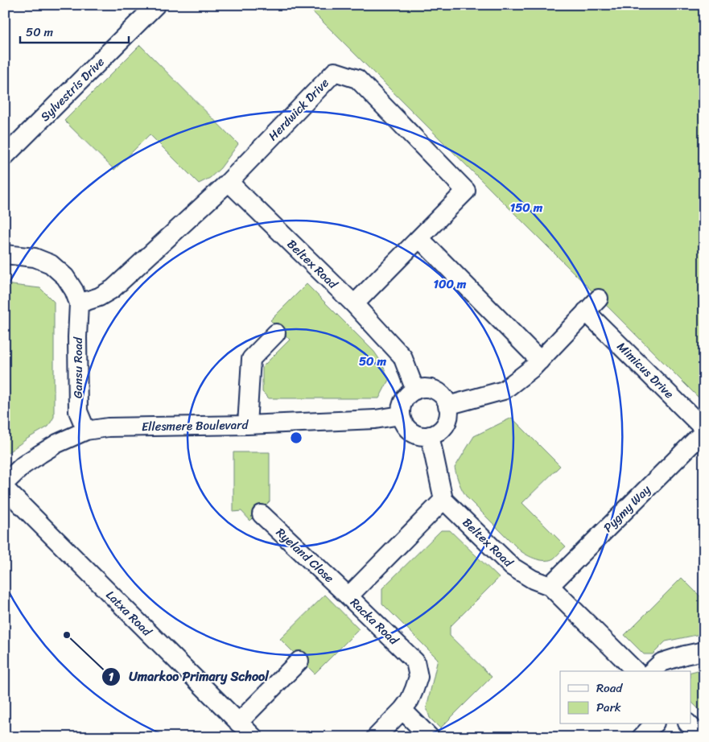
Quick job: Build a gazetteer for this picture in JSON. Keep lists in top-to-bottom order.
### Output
{
  "streets": {
    "street": [
      "Sylvestris Drive",
      "Herdwick Drive",
      "Beltex Road",
      "Gansu Road",
      "Mimicus Drive",
      "Ellesmere Boulevard",
      "Pygmy Way",
      "Ryeland Close",
      "Latxa Road",
      "Racka Road"
    ]
  },
  "crossings": [
    ["Herdwick Drive", "Beltex Road"],
    ["Herdwick Drive", "Gansu Road"],
    ["Beltex Road", "Ellesmere Boulevard"],
    ["Beltex Road", "Pygmy Way"],
    ["Beltex Road", "Racka Road"],
    ["Gansu Road", "Ellesmere Boulevard"],
    ["Mimicus Drive", "Pygmy Way"],
    ["Ryeland Close", "Racka Road"]
  ],
  "places": ["Umarkoo Primary School"],
  "legend": ["Road", "Park"],
  "scale_bar": "50 m",
  "rings": ["150 m", "100 m", "50 m"]
}
